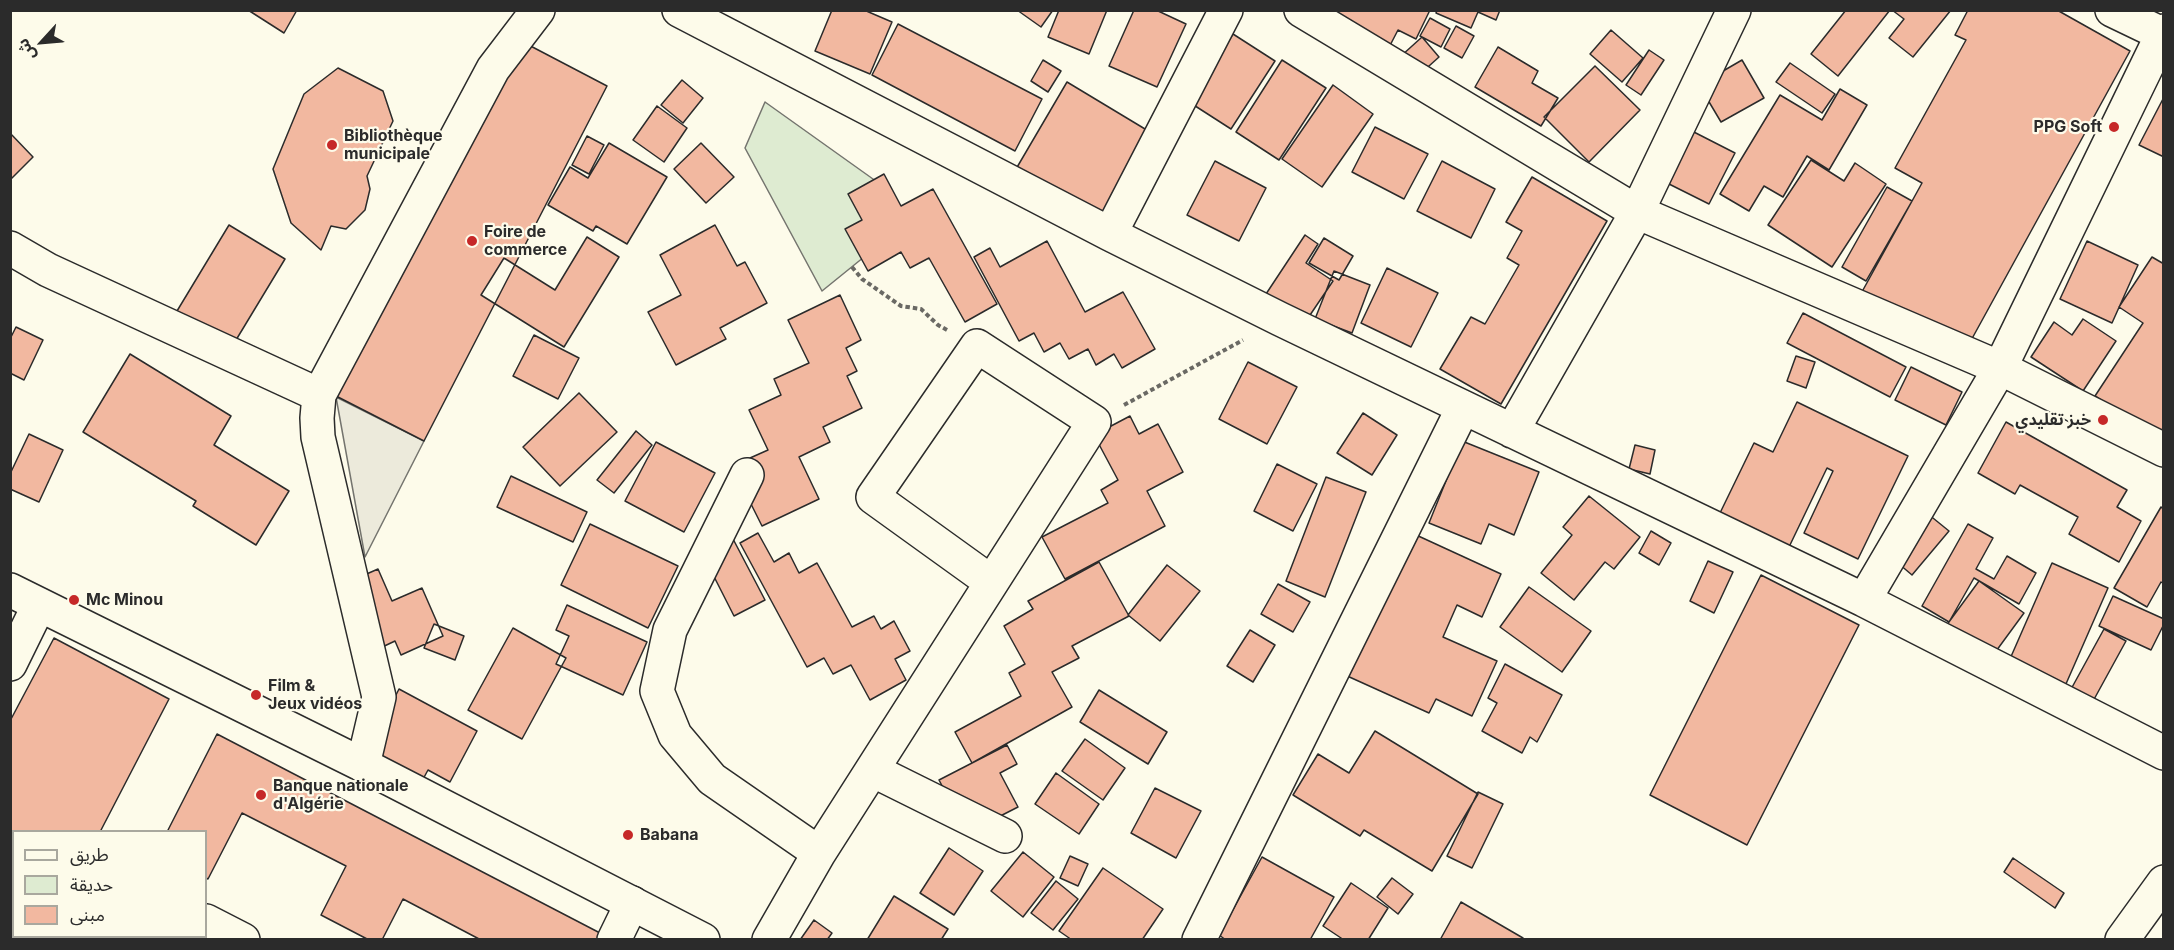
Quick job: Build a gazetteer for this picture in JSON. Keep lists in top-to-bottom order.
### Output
{
  "places": [
    "PPG Soft",
    "Bibliothèque municipale",
    "Foire de commerce",
    "خبز تقليدي",
    "Mc Minou",
    "Film & Jeux vidéos",
    "Banque nationale d'Algérie",
    "Babana"
  ],
  "legend": ["طريق", "حديقة", "مبنى"],
  "north": "bottom left"
}
